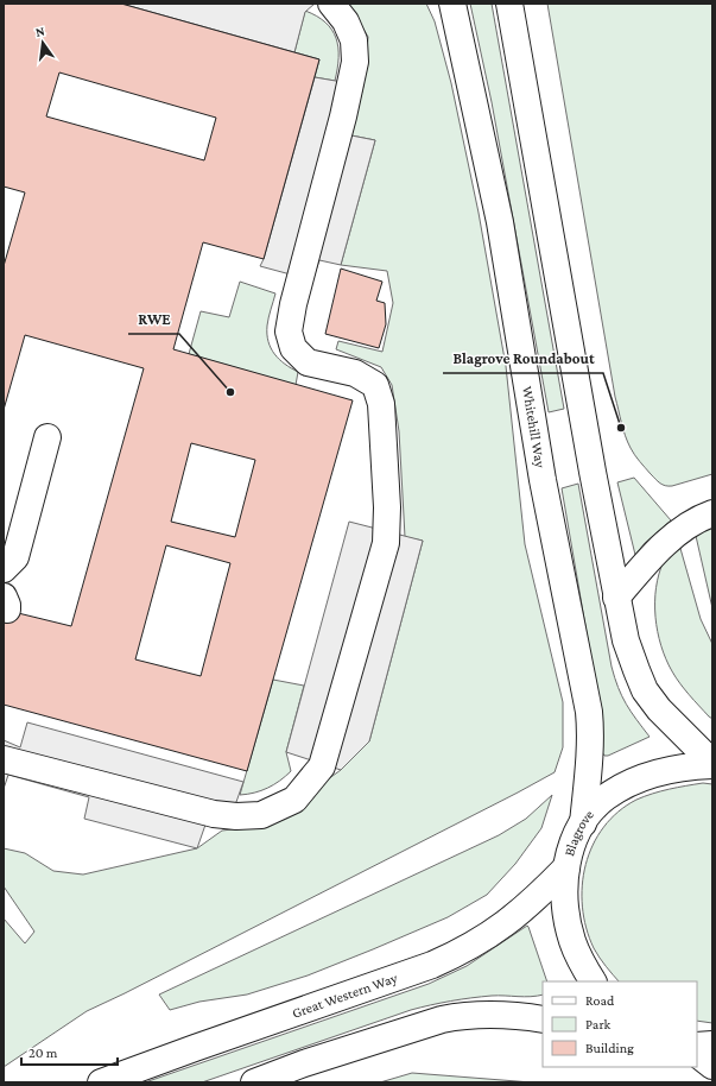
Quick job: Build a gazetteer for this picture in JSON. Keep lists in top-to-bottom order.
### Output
{
  "streets": {
    "main road": ["Whitehill Way", "Blagrove", "Great Western Way"]
  },
  "crossings": [
    ["Whitehill Way", "Blagrove"],
    ["Blagrove", "Great Western Way"]
  ],
  "places": ["RWE", "Blagrove Roundabout"],
  "legend": ["Road", "Park", "Building"],
  "scale_bar": "20 m",
  "north": "top"
}
